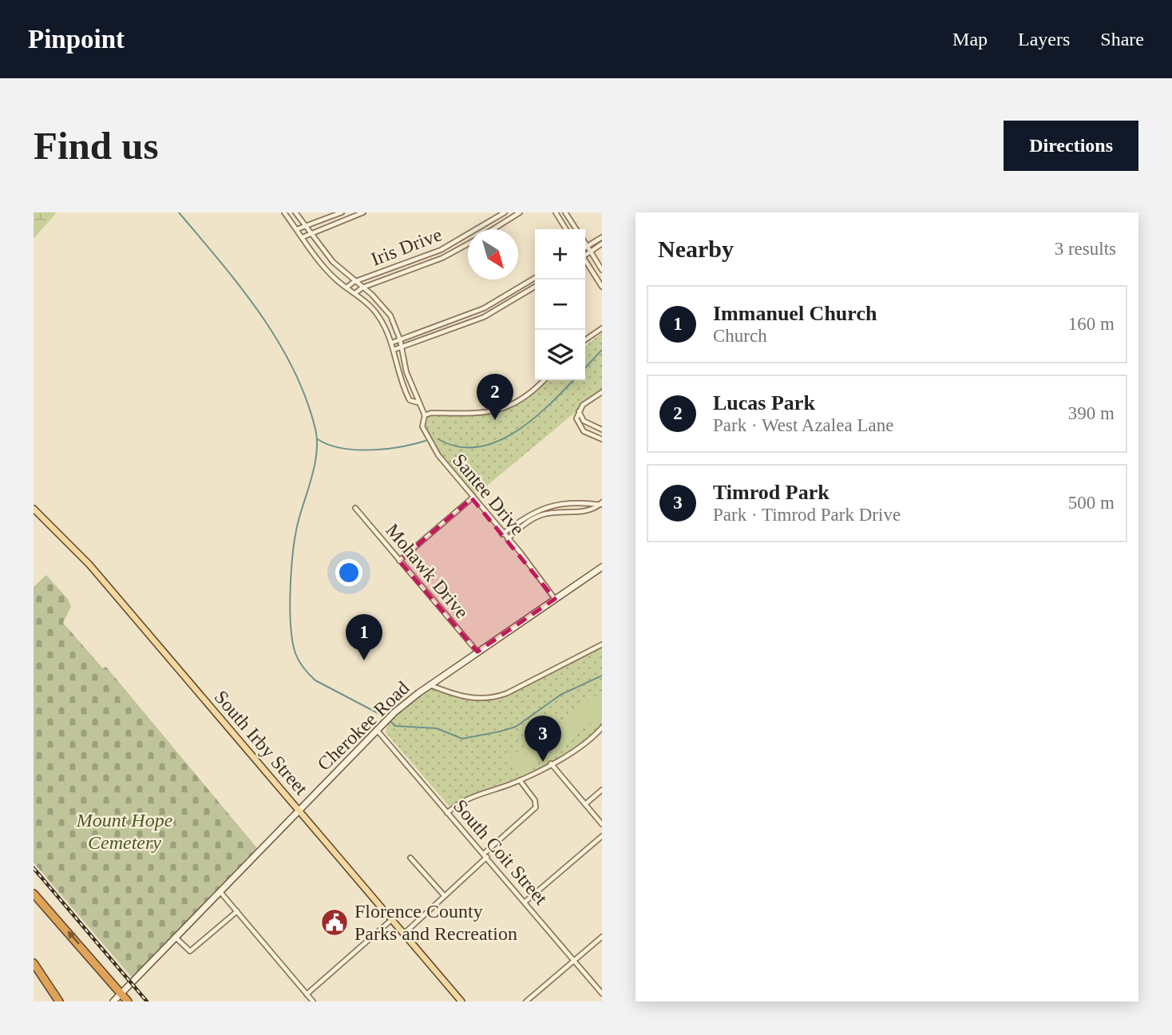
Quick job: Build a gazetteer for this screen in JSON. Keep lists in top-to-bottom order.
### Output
{
  "streets": {
    "main road": ["South Irby Street"],
    "street": [
      "Iris Drive",
      "Santee Drive",
      "Mohawk Drive",
      "Cherokee Road",
      "South Coit Street"
    ]
  },
  "crossings": [
    ["Iris Drive", "Santee Drive"],
    ["Santee Drive", "Cherokee Road"],
    ["Mohawk Drive", "Cherokee Road"],
    ["Cherokee Road", "South Irby Street"],
    ["Cherokee Road", "South Coit Street"]
  ],
  "parks": ["Mount Hope Cemetery"],
  "places": {
    "public building": ["Florence County Parks and Recreation"]
  },
  "north": "bottom right",
  "page": {
    "header": "Pinpoint",
    "nav": ["Map", "Layers", "Share"],
    "buttons": "Directions",
    "title": "Find us",
    "heading": ["Nearby", "3 results"],
    "map_buttons": ["+", "−"],
    "list": [
      {
        "mark": "1",
        "name": "Immanuel Church",
        "note": "Church",
        "value": "160 m"
      },
      {
        "mark": "2",
        "name": "Lucas Park",
        "note": "Park · West Azalea Lane",
        "value": "390 m"
      },
      {
        "mark": "3",
        "name": "Timrod Park",
        "note": "Park · Timrod Park Drive",
        "value": "500 m"
      }
    ],
    "pins": ["2", "1", "3"]
  }
}
